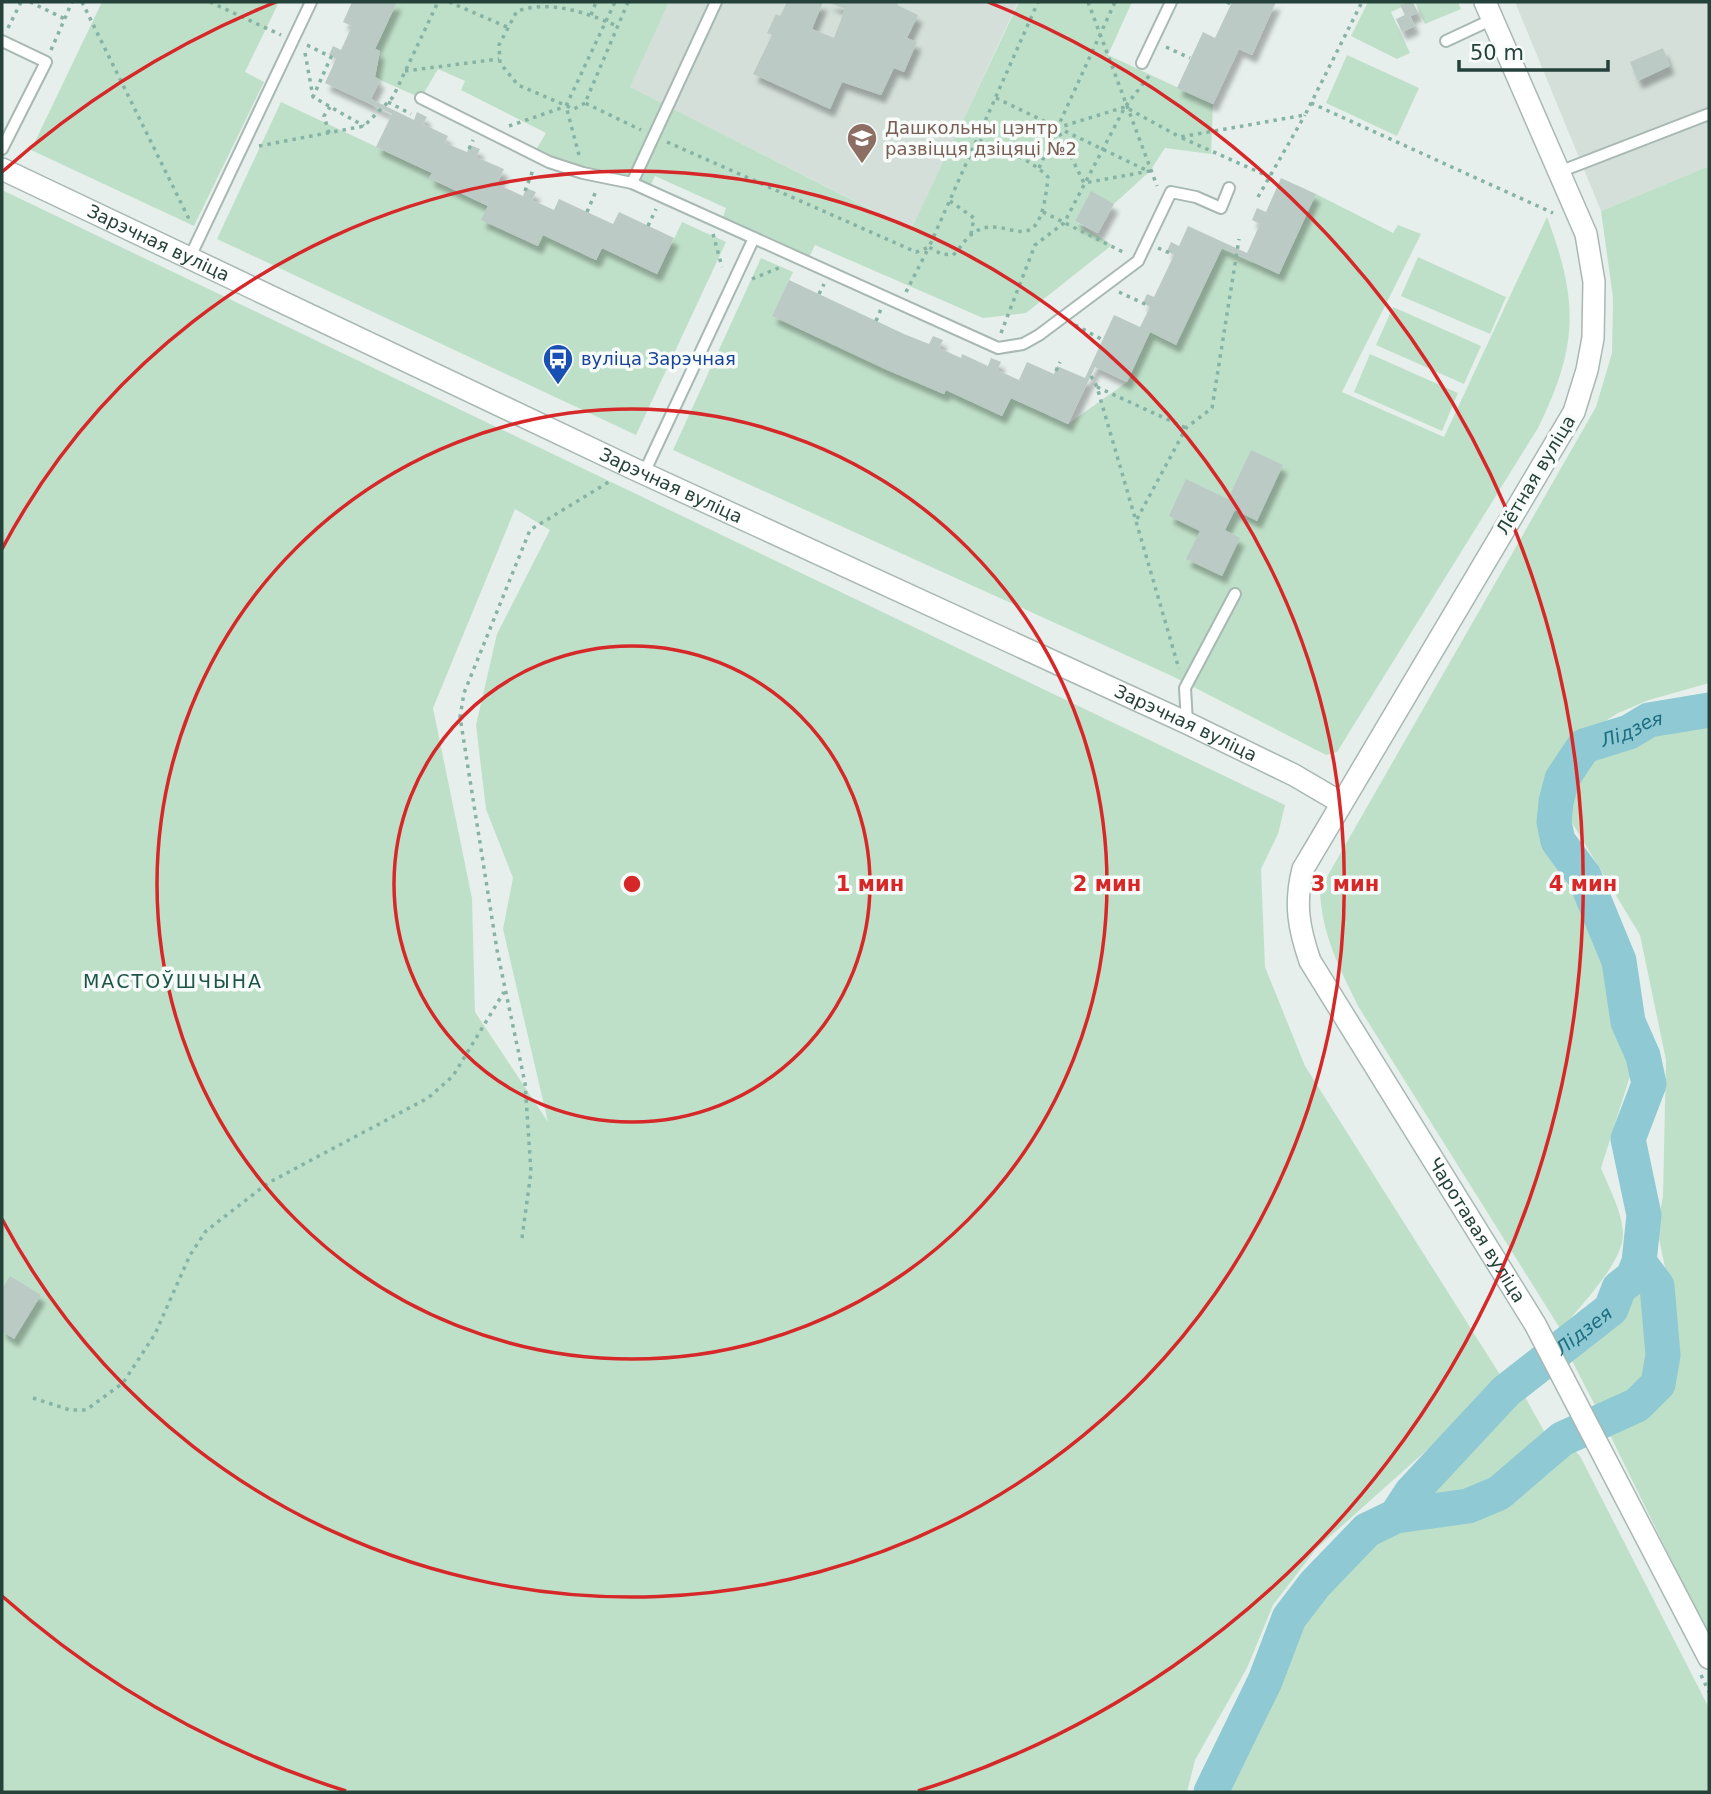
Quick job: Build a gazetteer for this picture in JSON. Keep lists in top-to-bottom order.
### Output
{
  "streets": {
    "street": ["Зарэчная вуліца", "Лётная вуліца", "Чаротавая вуліца"]
  },
  "crossings": [
    ["Зарэчная вуліца", "Лётная вуліца"],
    ["Зарэчная вуліца", "Чаротавая вуліца"],
    ["Лётная вуліца", "Чаротавая вуліца"]
  ],
  "districts": ["МАСТОЎШЧЫНА"],
  "water": ["Лідзея"],
  "places": {
    "school or university": ["Дашкольны цэнтр развіцця дзіцяці №2"],
    "bus stop": ["вуліца Зарэчная"]
  },
  "scale_bar": "50 m",
  "rings": [
    "1 мин",
    "2 мин",
    "3 мин",
    "4 мин"
  ]
}
